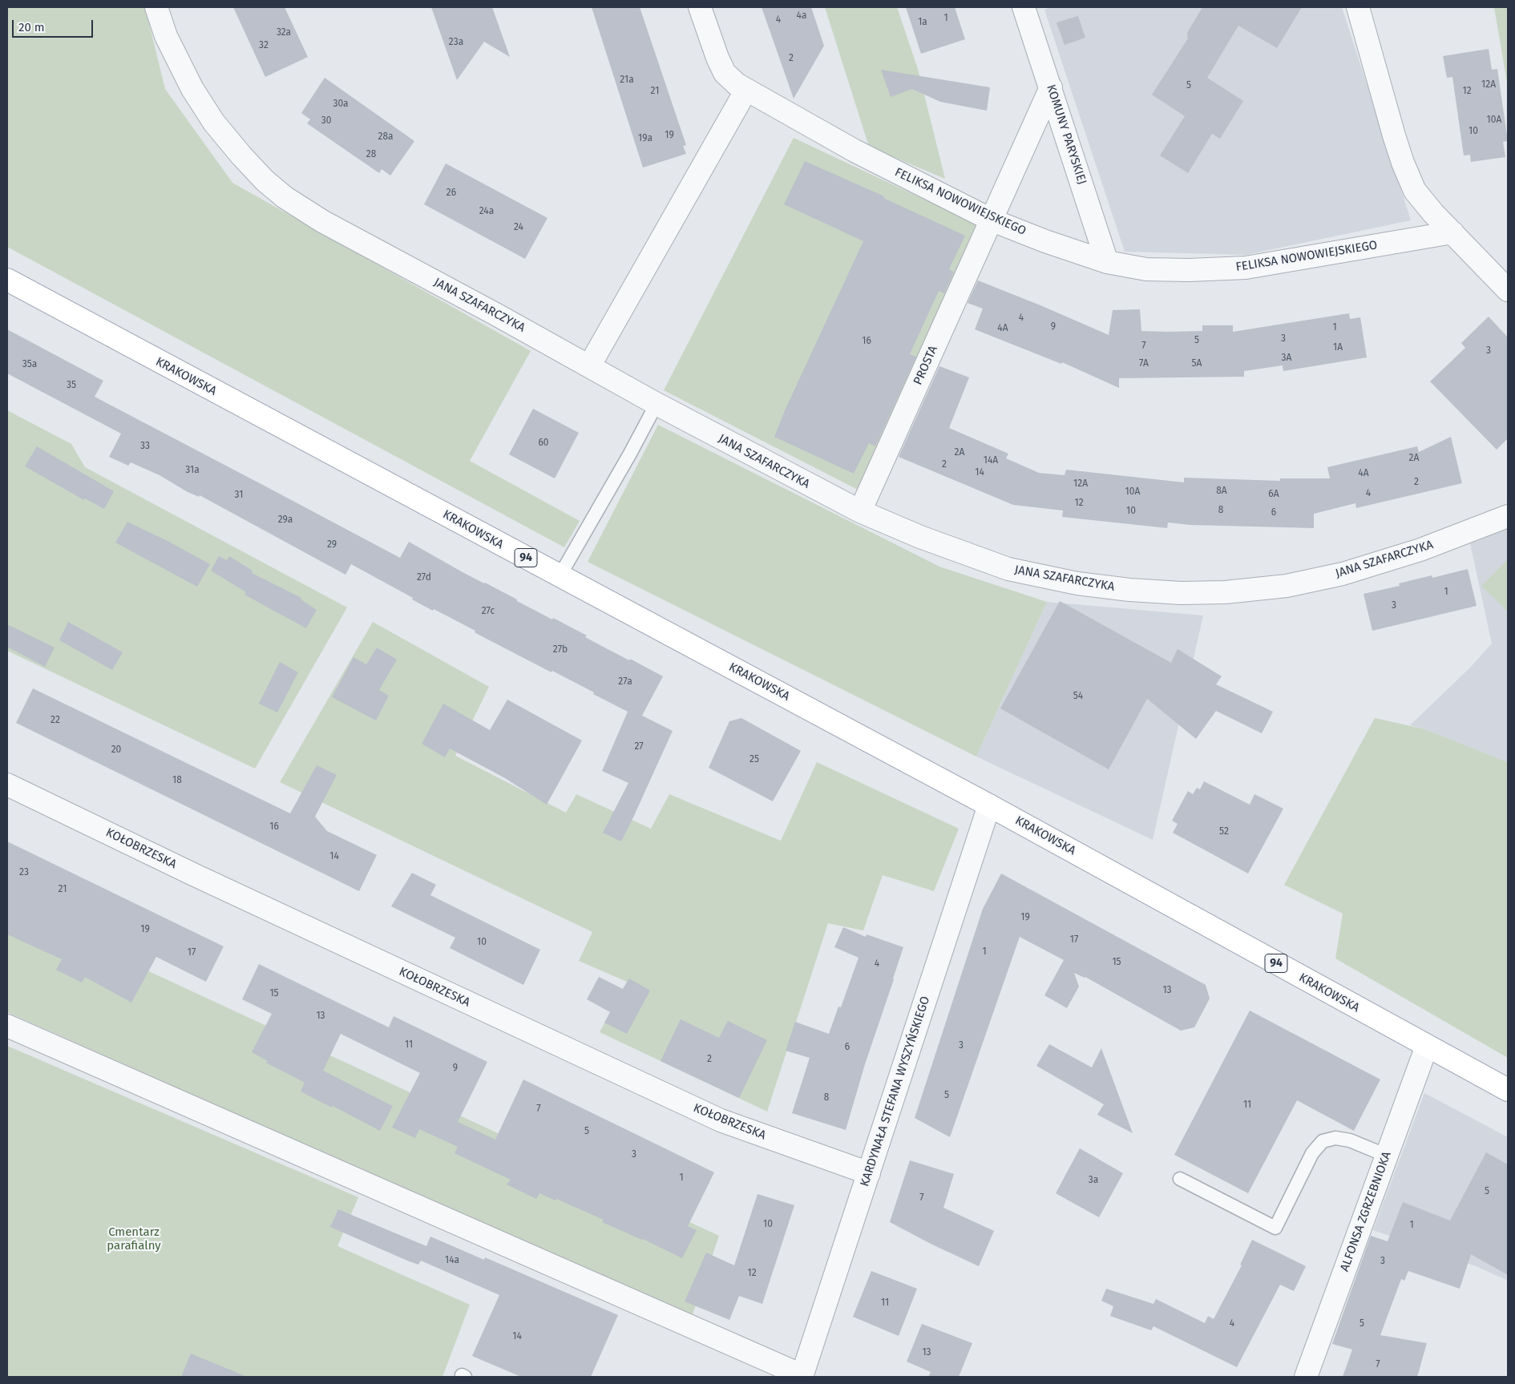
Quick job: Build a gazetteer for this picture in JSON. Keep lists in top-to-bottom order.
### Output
{
  "streets": {
    "main road": ["KRAKOWSKA", "94"],
    "street": [
      "KOMUNY PARYSKIEJ",
      "FELIKSA NOWOWIEJSKIEGO",
      "JANA SZAFARCZYKA",
      "PROSTA",
      "KOŁOBRZESKA",
      "KARDYNAŁA STEFANA WYSZYŃSKIEGO",
      "ALFONSA ZGRZEBNIOKA"
    ]
  },
  "crossings": [
    ["KOMUNY PARYSKIEJ", "FELIKSA NOWOWIEJSKIEGO"],
    ["KOMUNY PARYSKIEJ", "PROSTA"],
    ["FELIKSA NOWOWIEJSKIEGO", "PROSTA"],
    ["JANA SZAFARCZYKA", "PROSTA"],
    ["KRAKOWSKA", "KARDYNAŁA STEFANA WYSZYŃSKIEGO"],
    ["KRAKOWSKA", "ALFONSA ZGRZEBNIOKA"],
    ["KOŁOBRZESKA", "KARDYNAŁA STEFANA WYSZYŃSKIEGO"]
  ],
  "parks": ["Cmentarz parafialny"],
  "house_numbers": [
    "4a",
    "1",
    "4",
    "1a",
    "32a",
    "23a",
    "32",
    "2",
    "21a",
    "12A",
    "5",
    "21",
    "12",
    "30a",
    "10A",
    "30",
    "10",
    "19",
    "28a",
    "19a",
    "28",
    "26",
    "24a",
    "24",
    "4",
    "9",
    "1",
    "4A",
    "3",
    "5",
    "16",
    "7",
    "1A",
    "3",
    "3A",
    "7A",
    "5A",
    "35a",
    "35",
    "60",
    "33",
    "2A",
    "2A",
    "14A",
    "2",
    "31a",
    "14",
    "4A",
    "2",
    "12A",
    "8A",
    "10A",
    "4",
    "6A",
    "31",
    "12",
    "8",
    "10",
    "6",
    "29a",
    "29",
    "27d",
    "1",
    "3",
    "27c",
    "27b",
    "27a",
    "54",
    "22",
    "27",
    "20",
    "25",
    "18",
    "16",
    "52",
    "14",
    "23",
    "21",
    "19",
    "19",
    "17",
    "10",
    "1",
    "17",
    "15",
    "4",
    "13",
    "15",
    "13",
    "11",
    "3",
    "6",
    "2",
    "9",
    "5",
    "8",
    "11",
    "7",
    "5",
    "3",
    "1",
    "3a",
    "5",
    "7",
    "10",
    "1",
    "14a",
    "3",
    "12",
    "11",
    "4",
    "5",
    "14",
    "13",
    "7"
  ],
  "scale_bar": "20 m"
}
